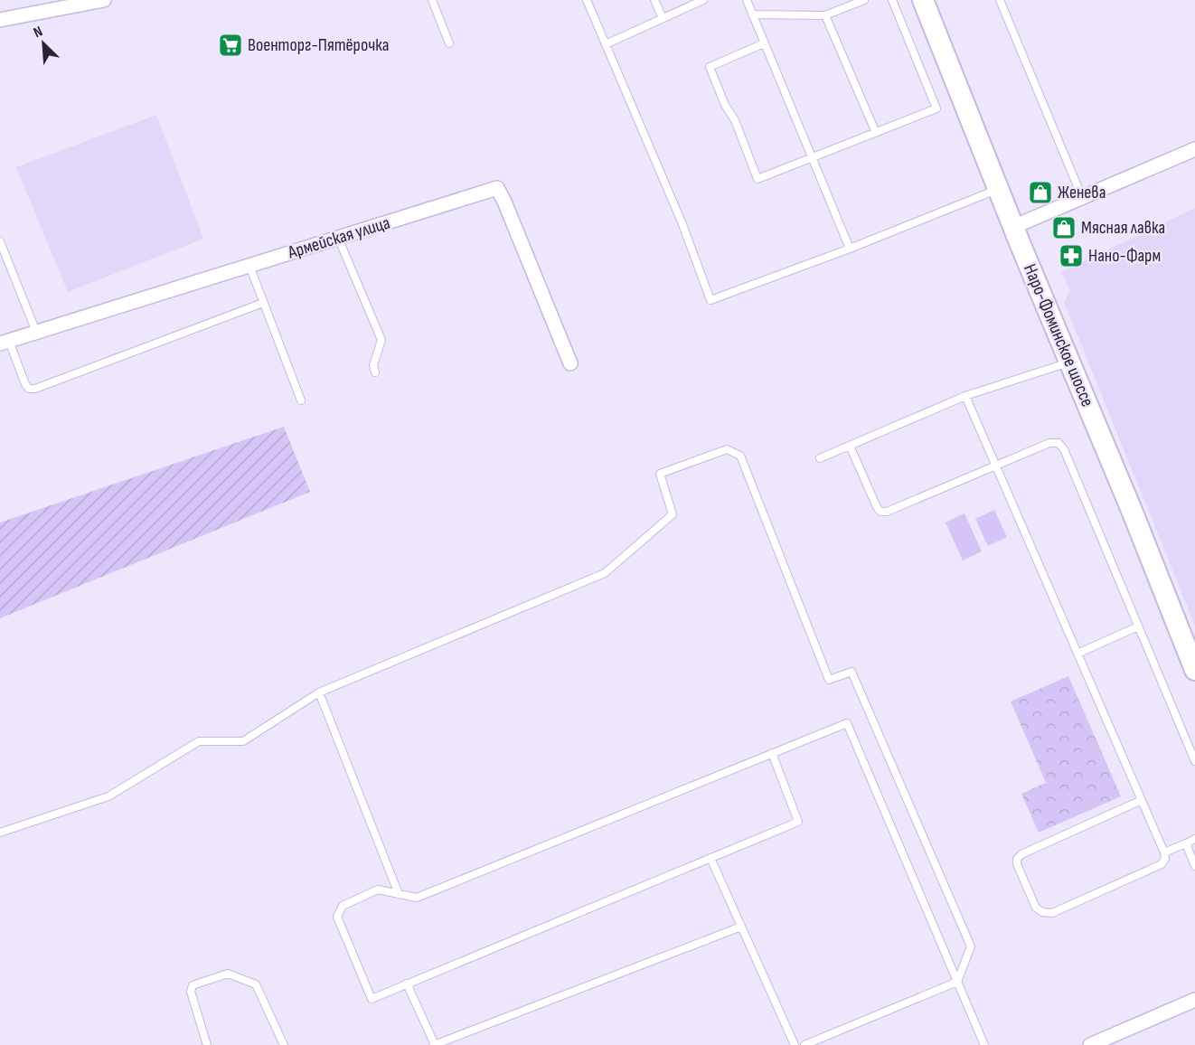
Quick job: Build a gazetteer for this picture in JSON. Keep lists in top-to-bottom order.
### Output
{
  "streets": {
    "main road": ["Наро-Фоминское шоссе"],
    "street": ["Армейская улица"]
  },
  "places": {
    "supermarket": ["Военторг-Пятёрочка"],
    "shop": ["Женева", "Мясная лавка"],
    "pharmacy": ["Нано-Фарм"]
  },
  "north": "top left"
}
